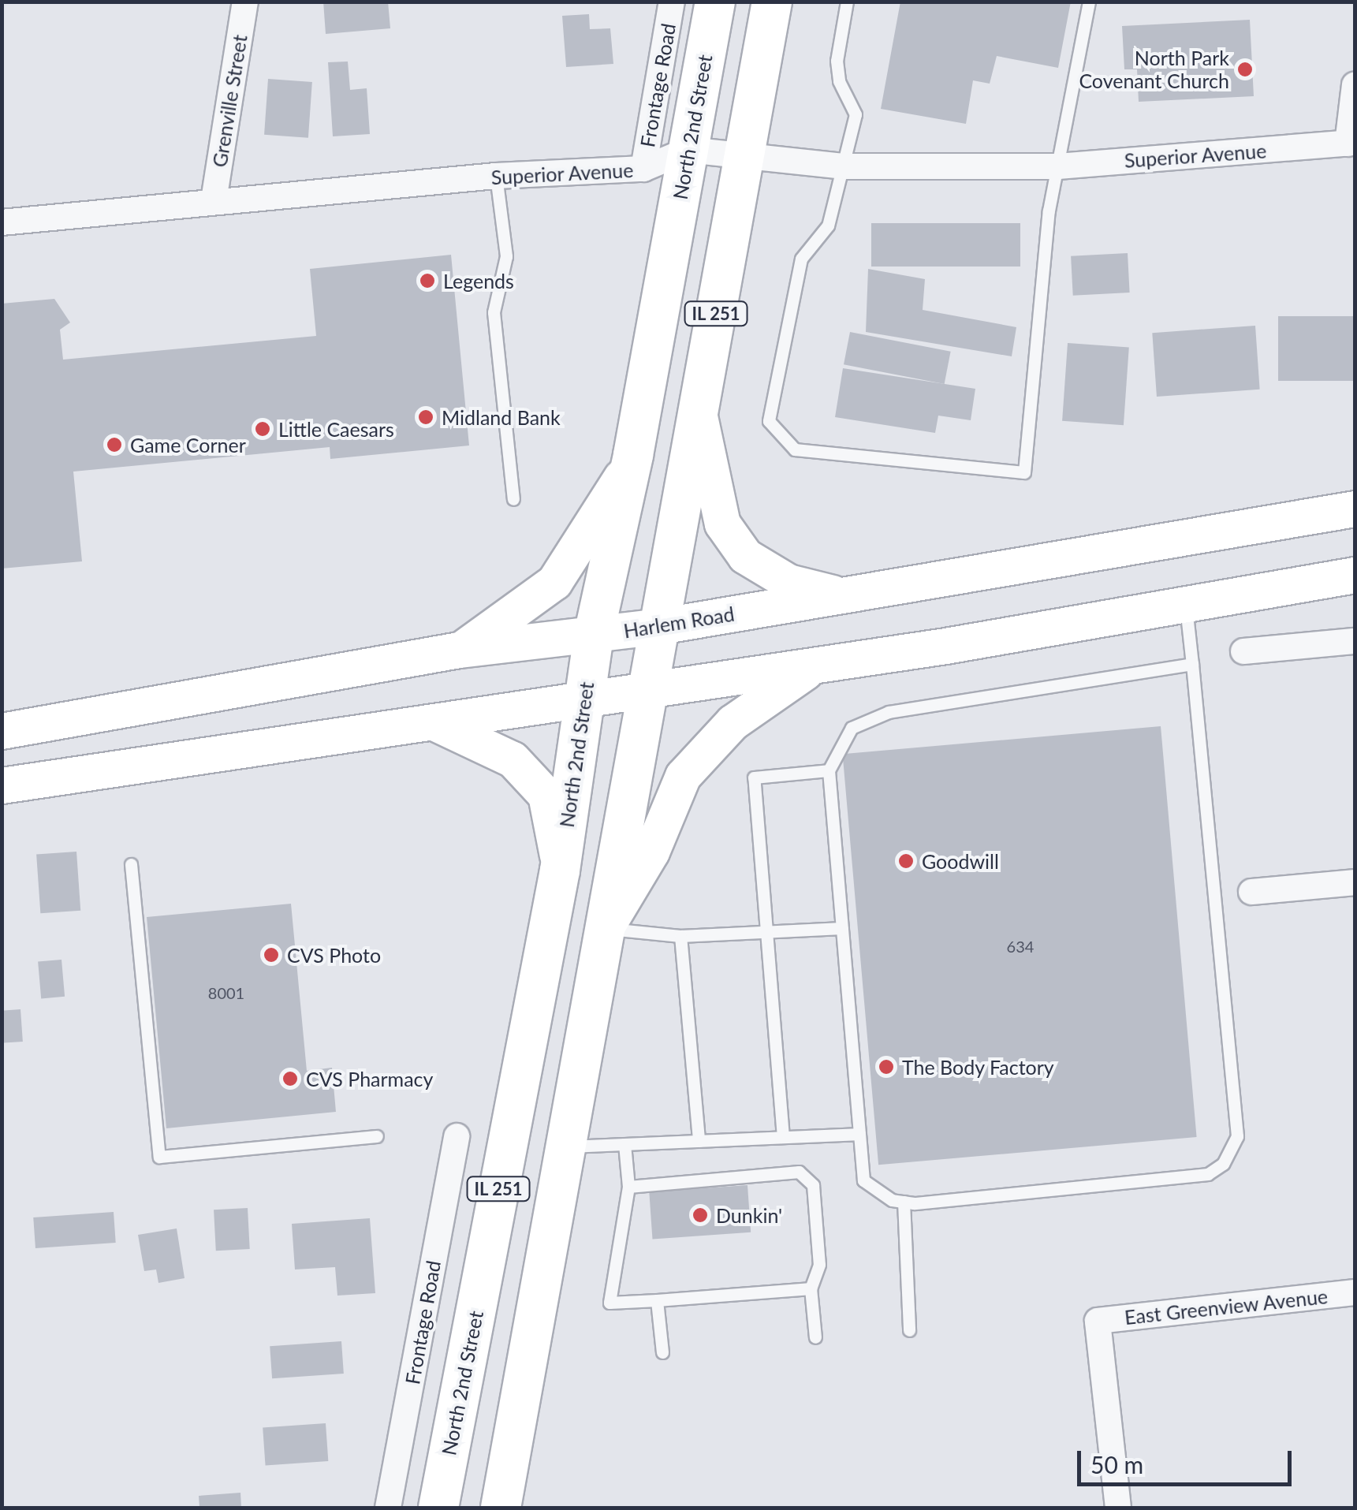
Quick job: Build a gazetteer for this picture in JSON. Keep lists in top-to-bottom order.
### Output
{
  "streets": {
    "main road": ["North 2nd Street", "IL 251", "Harlem Road"],
    "street": [
      "Frontage Road",
      "Grenville Street",
      "Superior Avenue",
      "East Greenview Avenue"
    ]
  },
  "crossings": [
    ["Frontage Road", "Superior Avenue"],
    ["Grenville Street", "Superior Avenue"],
    ["North 2nd Street", "Superior Avenue"],
    ["North 2nd Street", "Harlem Road"],
    ["Superior Avenue", "IL 251"],
    ["IL 251", "Harlem Road"]
  ],
  "places": [
    "North Park Covenant Church",
    "Legends",
    "Midland Bank",
    "Little Caesars",
    "Game Corner",
    "Goodwill",
    "CVS Photo",
    "The Body Factory",
    "CVS Pharmacy",
    "Dunkin'"
  ],
  "house_numbers": ["634", "8001"],
  "scale_bar": "50 m"
}
